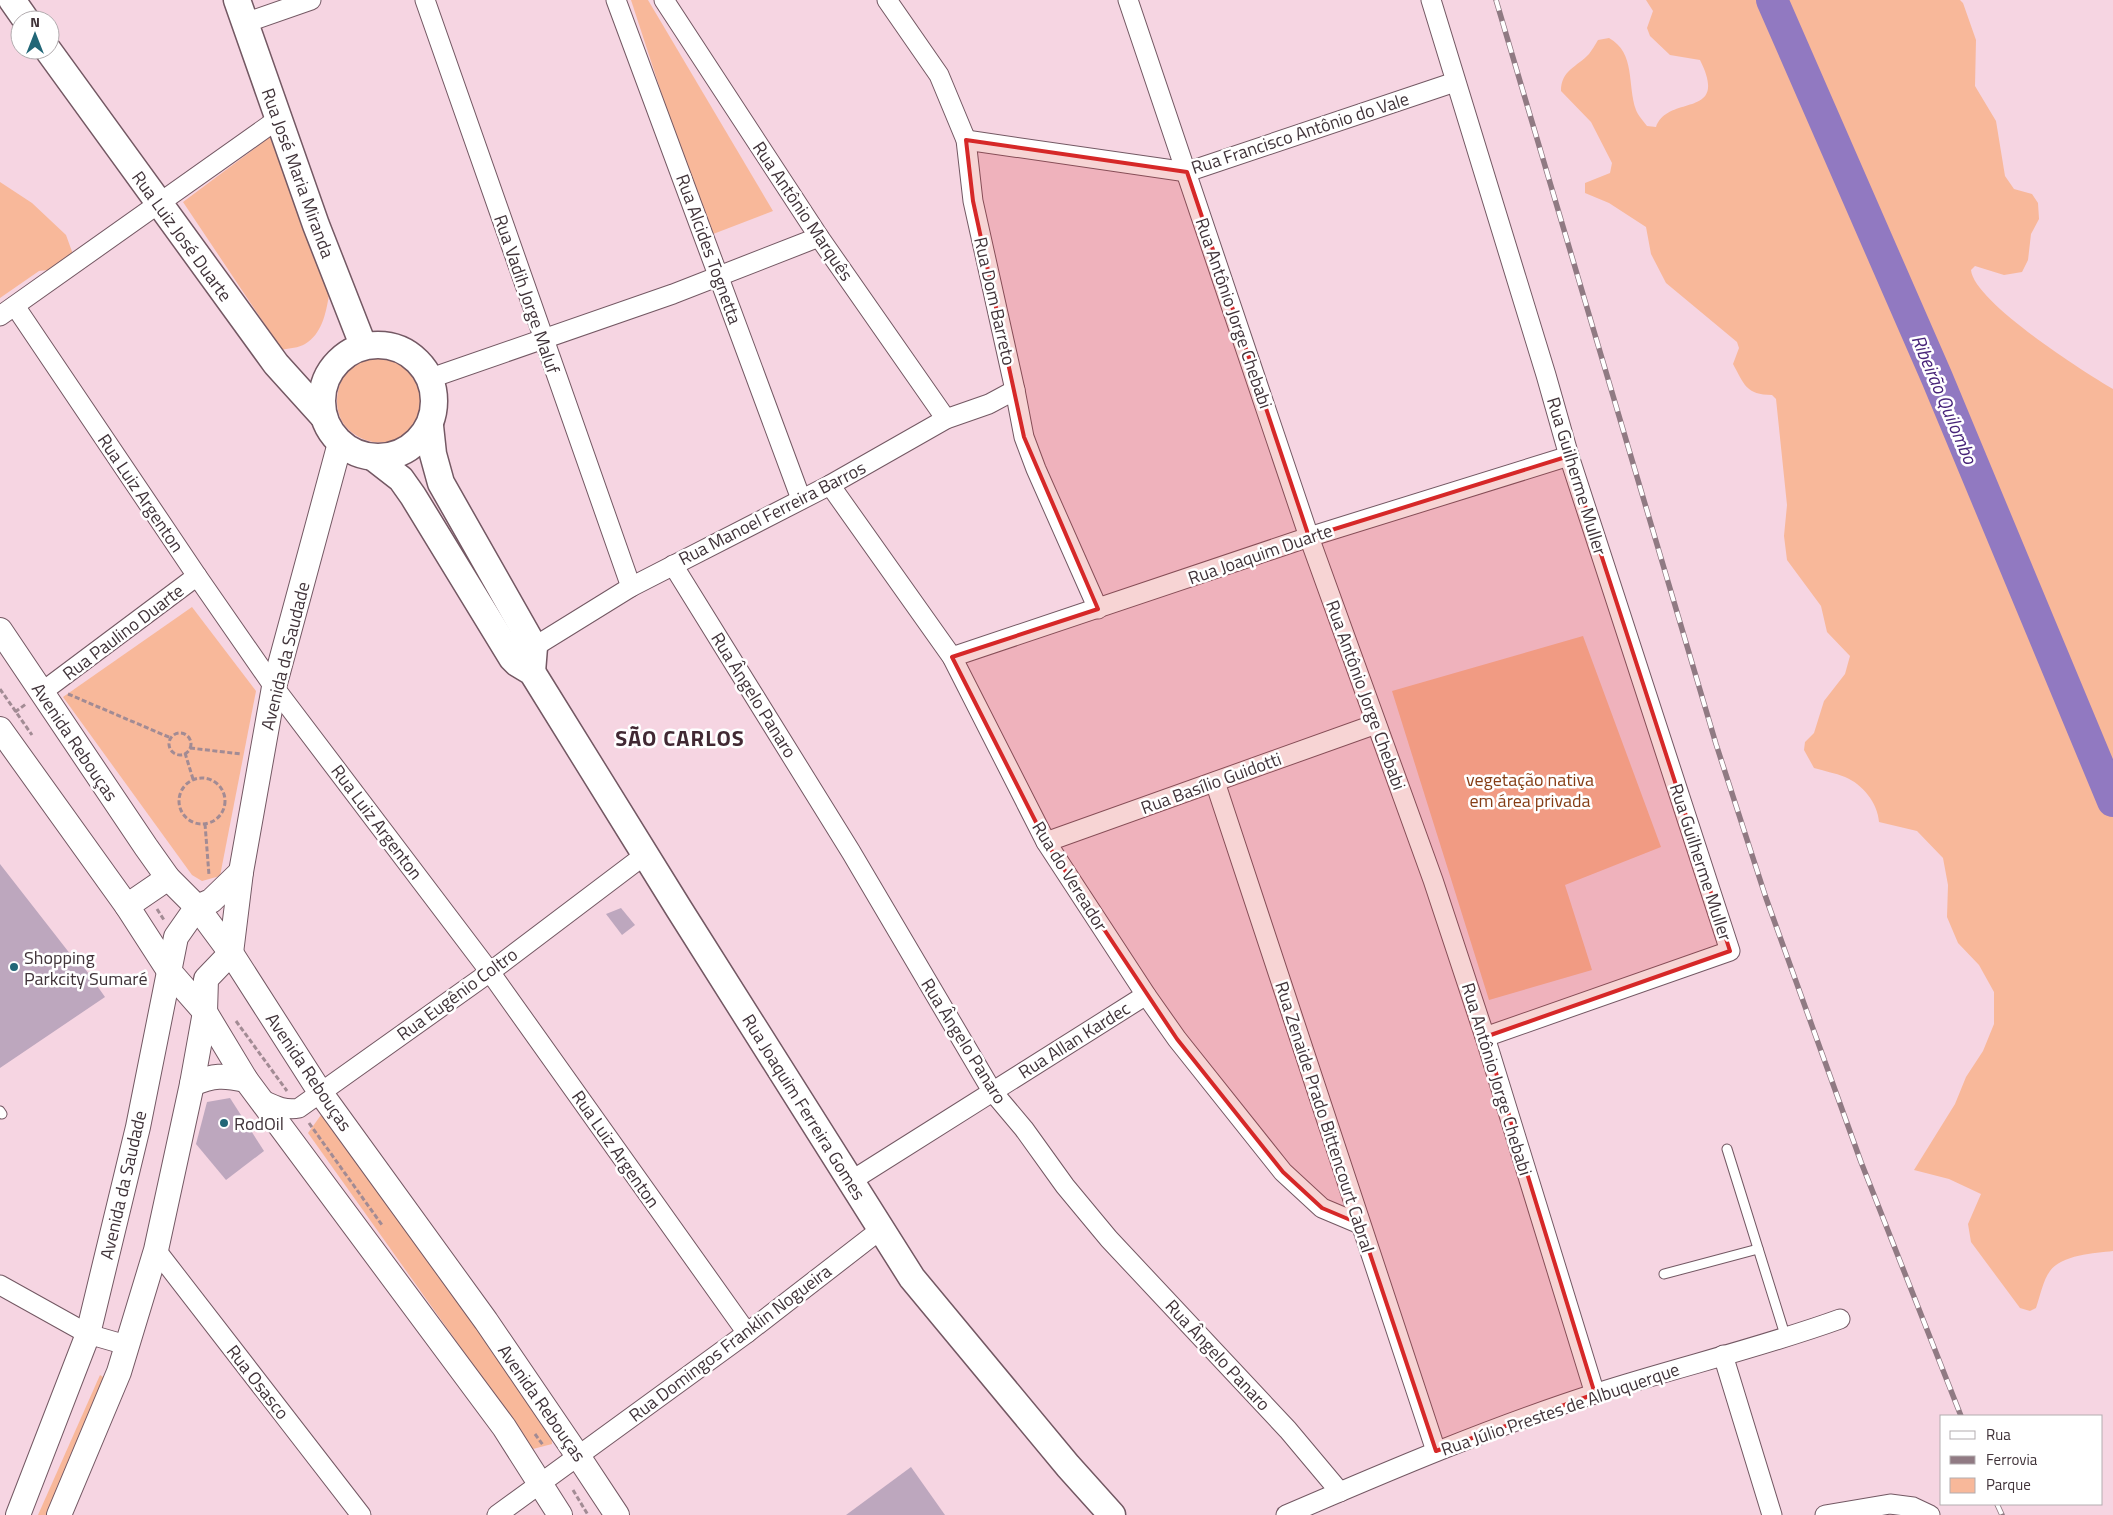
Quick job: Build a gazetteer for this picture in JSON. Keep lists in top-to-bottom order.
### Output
{
  "streets": {
    "main road": ["Rua José Maria Miranda", "Rua Luiz José Duarte", "Rua Joaquim Ferreira Gomes"],
    "street": [
      "Rua Francisco Antônio do Vale",
      "Rua Antônio Marquês",
      "Rua Alcides Tognetta",
      "Rua Vadih Jorge Maluf",
      "Rua Dom Barreto",
      "Rua Antônio Jorge Chebabi",
      "Rua Guilherme Muller",
      "Rua Luiz Argenton",
      "Rua Manoel Ferreira Barros",
      "Rua Joaquim Duarte",
      "Rua Paulino Duarte",
      "Avenida da Saudade",
      "Rua Ângelo Panaro",
      "Avenida Rebouças",
      "Rua Basílio Guidotti",
      "Rua do Vereador",
      "Rua Eugênio Coltro",
      "Rua Allan Kardec",
      "Rua Zenaide Prado Bittencourt Cabral",
      "Rua Domingos Franklin Nogueira",
      "Rua Osasco",
      "Rua Júlio Prestes de Albuquerque"
    ]
  },
  "crossings": [
    ["Rua Francisco Antônio do Vale", "Rua Dom Barreto"],
    ["Rua Francisco Antônio do Vale", "Rua Antônio Jorge Chebabi"],
    ["Rua Francisco Antônio do Vale", "Rua Guilherme Muller"],
    ["Rua José Maria Miranda", "Rua Luiz José Duarte"],
    ["Rua José Maria Miranda", "Avenida da Saudade"],
    ["Rua José Maria Miranda", "Rua Joaquim Ferreira Gomes"],
    ["Rua Antônio Marquês", "Rua Manoel Ferreira Barros"],
    ["Rua Luiz José Duarte", "Avenida da Saudade"],
    ["Rua Luiz José Duarte", "Rua Joaquim Ferreira Gomes"],
    ["Rua Alcides Tognetta", "Rua Manoel Ferreira Barros"],
    ["Rua Vadih Jorge Maluf", "Rua Manoel Ferreira Barros"],
    ["Rua Dom Barreto", "Rua Manoel Ferreira Barros"],
    ["Rua Dom Barreto", "Rua Joaquim Duarte"],
    ["Rua Antônio Jorge Chebabi", "Rua Guilherme Muller"],
    ["Rua Antônio Jorge Chebabi", "Rua Joaquim Duarte"],
    ["Rua Antônio Jorge Chebabi", "Rua Basílio Guidotti"],
    ["Rua Antônio Jorge Chebabi", "Rua Júlio Prestes de Albuquerque"],
    ["Rua Guilherme Muller", "Rua Joaquim Duarte"],
    ["Rua Luiz Argenton", "Rua Paulino Duarte"],
    ["Rua Luiz Argenton", "Avenida da Saudade"],
    ["Rua Luiz Argenton", "Rua Eugênio Coltro"],
    ["Rua Luiz Argenton", "Rua Domingos Franklin Nogueira"],
    ["Rua Manoel Ferreira Barros", "Rua Ângelo Panaro"],
    ["Rua Manoel Ferreira Barros", "Rua do Vereador"],
    ["Rua Manoel Ferreira Barros", "Rua Joaquim Ferreira Gomes"],
    ["Rua Joaquim Duarte", "Rua do Vereador"],
    ["Rua Paulino Duarte", "Avenida Rebouças"],
    ["Avenida da Saudade", "Avenida Rebouças"],
    ["Avenida da Saudade", "Rua Joaquim Ferreira Gomes"],
    ["Rua Ângelo Panaro", "Rua Allan Kardec"],
    ["Rua Ângelo Panaro", "Rua Júlio Prestes de Albuquerque"],
    ["Avenida Rebouças", "Rua Eugênio Coltro"],
    ["Avenida Rebouças", "Rua Domingos Franklin Nogueira"],
    ["Rua Basílio Guidotti", "Rua do Vereador"],
    ["Rua Basílio Guidotti", "Rua Zenaide Prado Bittencourt Cabral"],
    ["Rua do Vereador", "Rua Allan Kardec"],
    ["Rua do Vereador", "Rua Zenaide Prado Bittencourt Cabral"],
    ["Rua Eugênio Coltro", "Rua Joaquim Ferreira Gomes"],
    ["Rua Allan Kardec", "Rua Joaquim Ferreira Gomes"],
    ["Rua Joaquim Ferreira Gomes", "Rua Domingos Franklin Nogueira"],
    ["Rua Zenaide Prado Bittencourt Cabral", "Rua Júlio Prestes de Albuquerque"]
  ],
  "districts": ["SÃO CARLOS"],
  "water": ["Ribeirão Quilombo"],
  "parks": ["vegetação nativa em área privada"],
  "places": ["Shopping Parkcity Sumaré", "RodOil"],
  "legend": ["Rua", "Ferrovia", "Parque"],
  "north": "top"
}
